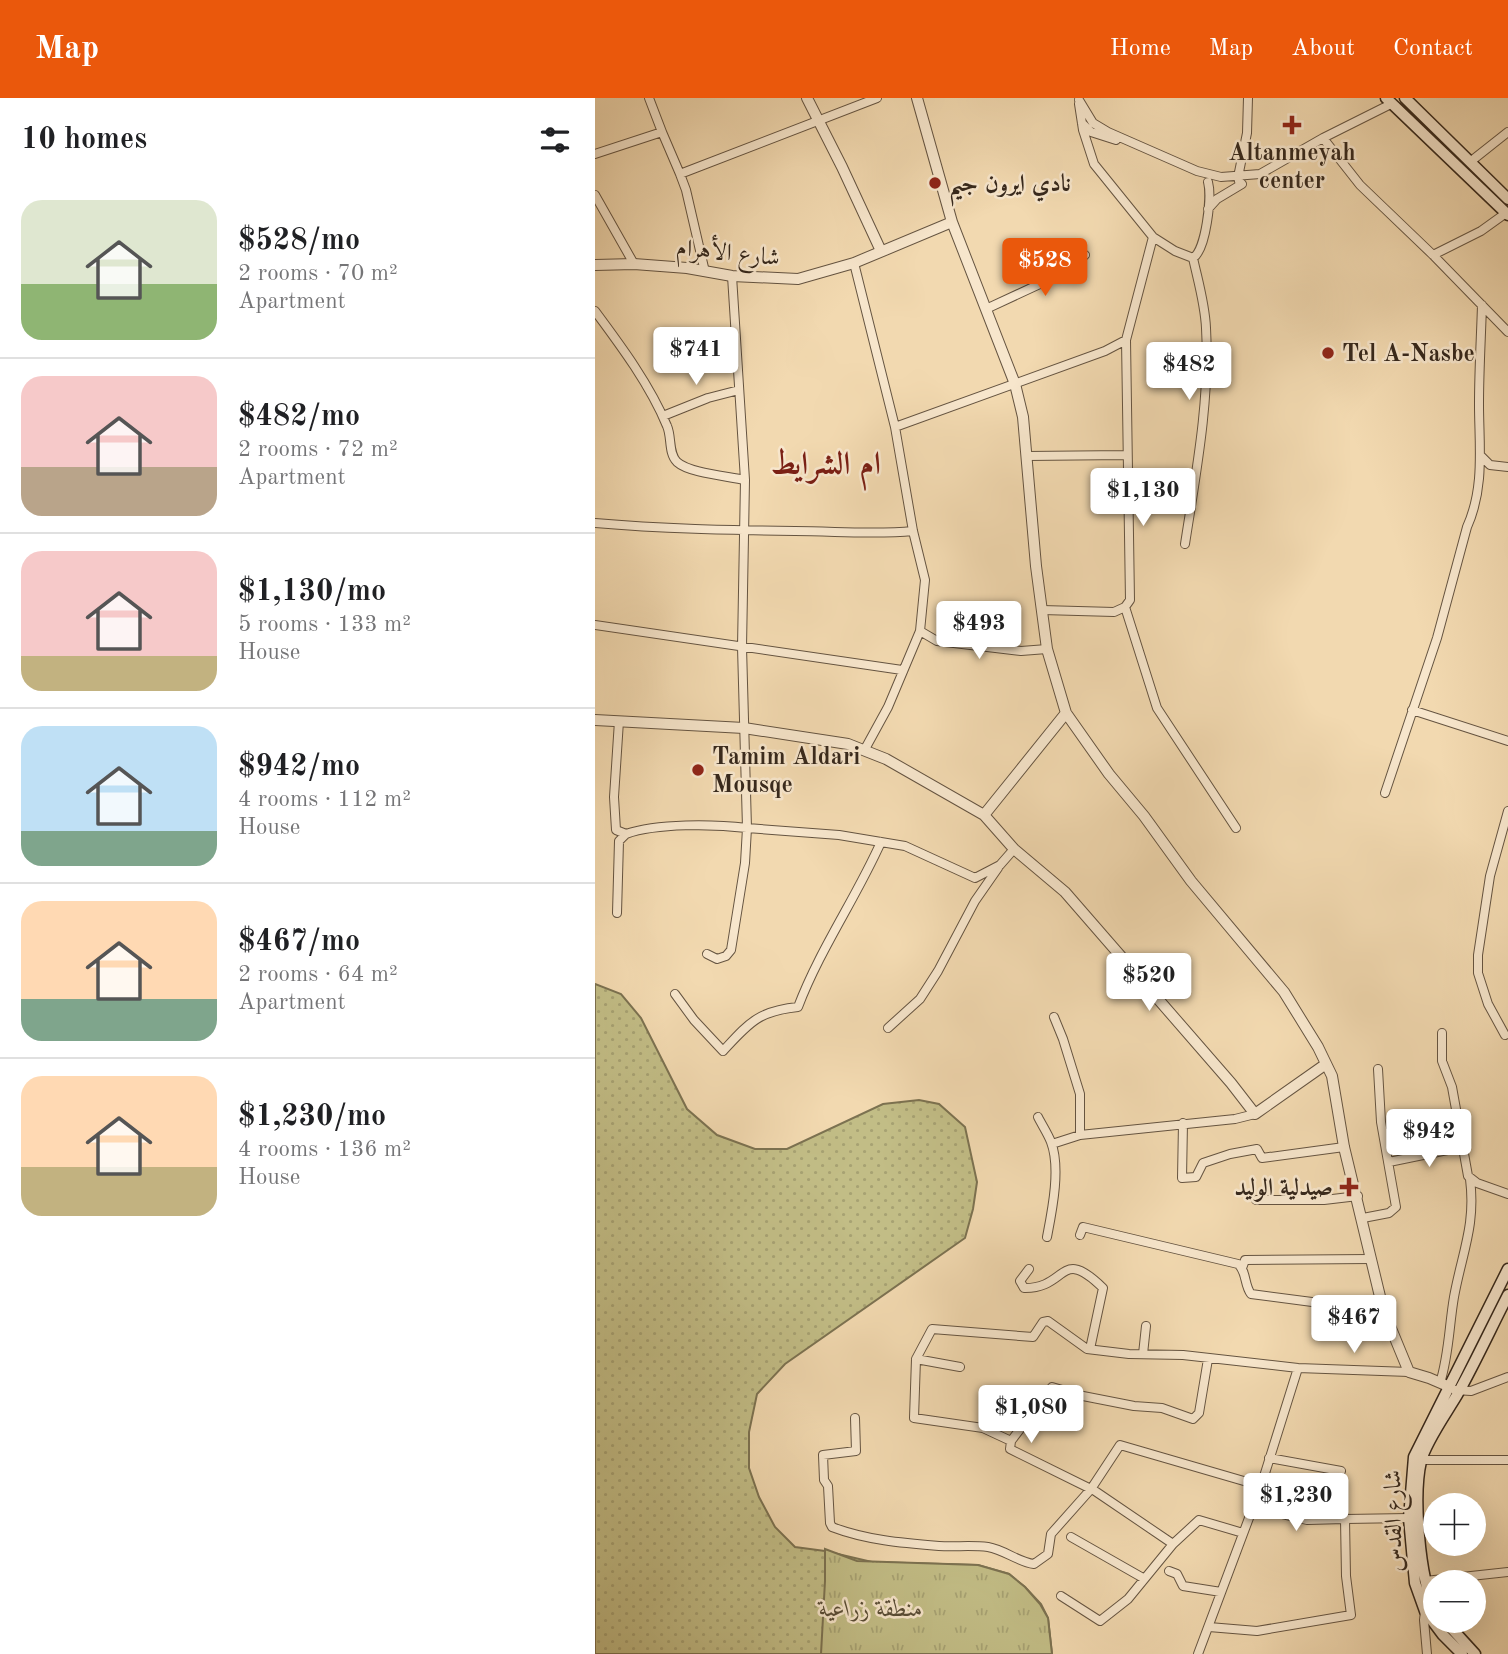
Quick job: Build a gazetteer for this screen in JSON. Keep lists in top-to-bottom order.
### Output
{
  "streets": {
    "main road": ["شارع القدس"],
    "street": ["شارع الأهرام"]
  },
  "districts": ["ام الشرايط"],
  "parks": ["منطقة زراعية"],
  "places": {
    "health": ["Altanmeyah center", "صيدلية الوليد"],
    "other": ["نادي ايرون جيم", "Tel A-Nasbe", "Tamim Aldari Mousqe"]
  },
  "page": {
    "header": "Map",
    "nav": [
      "Home",
      "Map",
      "About",
      "Contact"
    ],
    "heading": "10 homes",
    "list": [
      {
        "name": "$528/mo",
        "note": "2 rooms · 70 m² · Apartment"
      },
      {
        "name": "$482/mo",
        "note": "2 rooms · 72 m² · Apartment"
      },
      {
        "name": "$1,130/mo",
        "note": "5 rooms · 133 m² · House"
      },
      {
        "name": "$942/mo",
        "note": "4 rooms · 112 m² · House"
      },
      {
        "name": "$467/mo",
        "note": "2 rooms · 64 m² · Apartment"
      },
      {
        "name": "$1,230/mo",
        "note": "4 rooms · 136 m² · House"
      }
    ],
    "price": [
      "$528",
      "$741",
      "$482",
      "$1,130",
      "$493",
      "$520",
      "$942",
      "$467",
      "$1,080",
      "$1,230"
    ],
    "map_buttons": ["+", "−"]
  }
}
